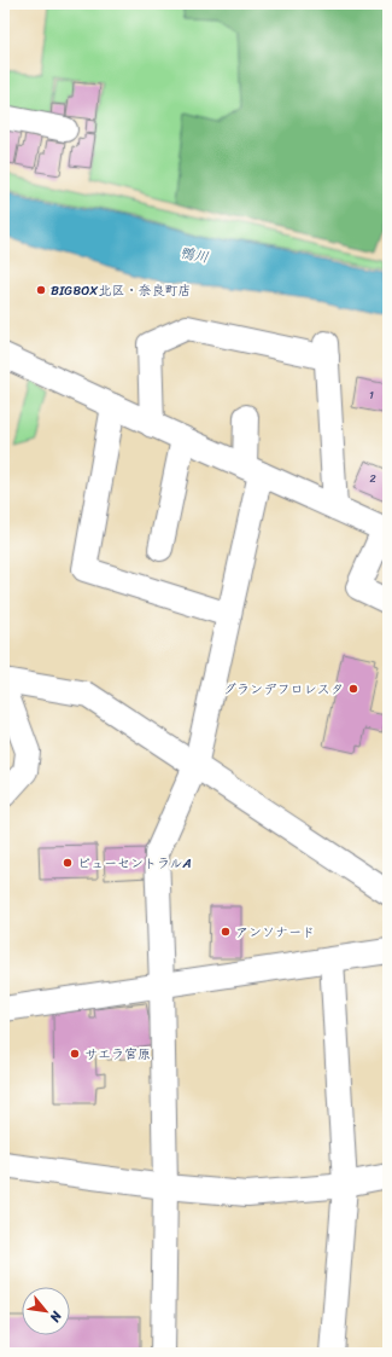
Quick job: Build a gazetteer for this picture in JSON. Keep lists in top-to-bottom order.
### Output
{
  "water": ["鴨川"],
  "places": [
    "BIGBOX北区・奈良町店",
    "グランデフロレスタ",
    "ビューセントラルA",
    "アンソナード",
    "サエラ宮原"
  ],
  "house_numbers": ["1", "2"],
  "north": "bottom right"
}
